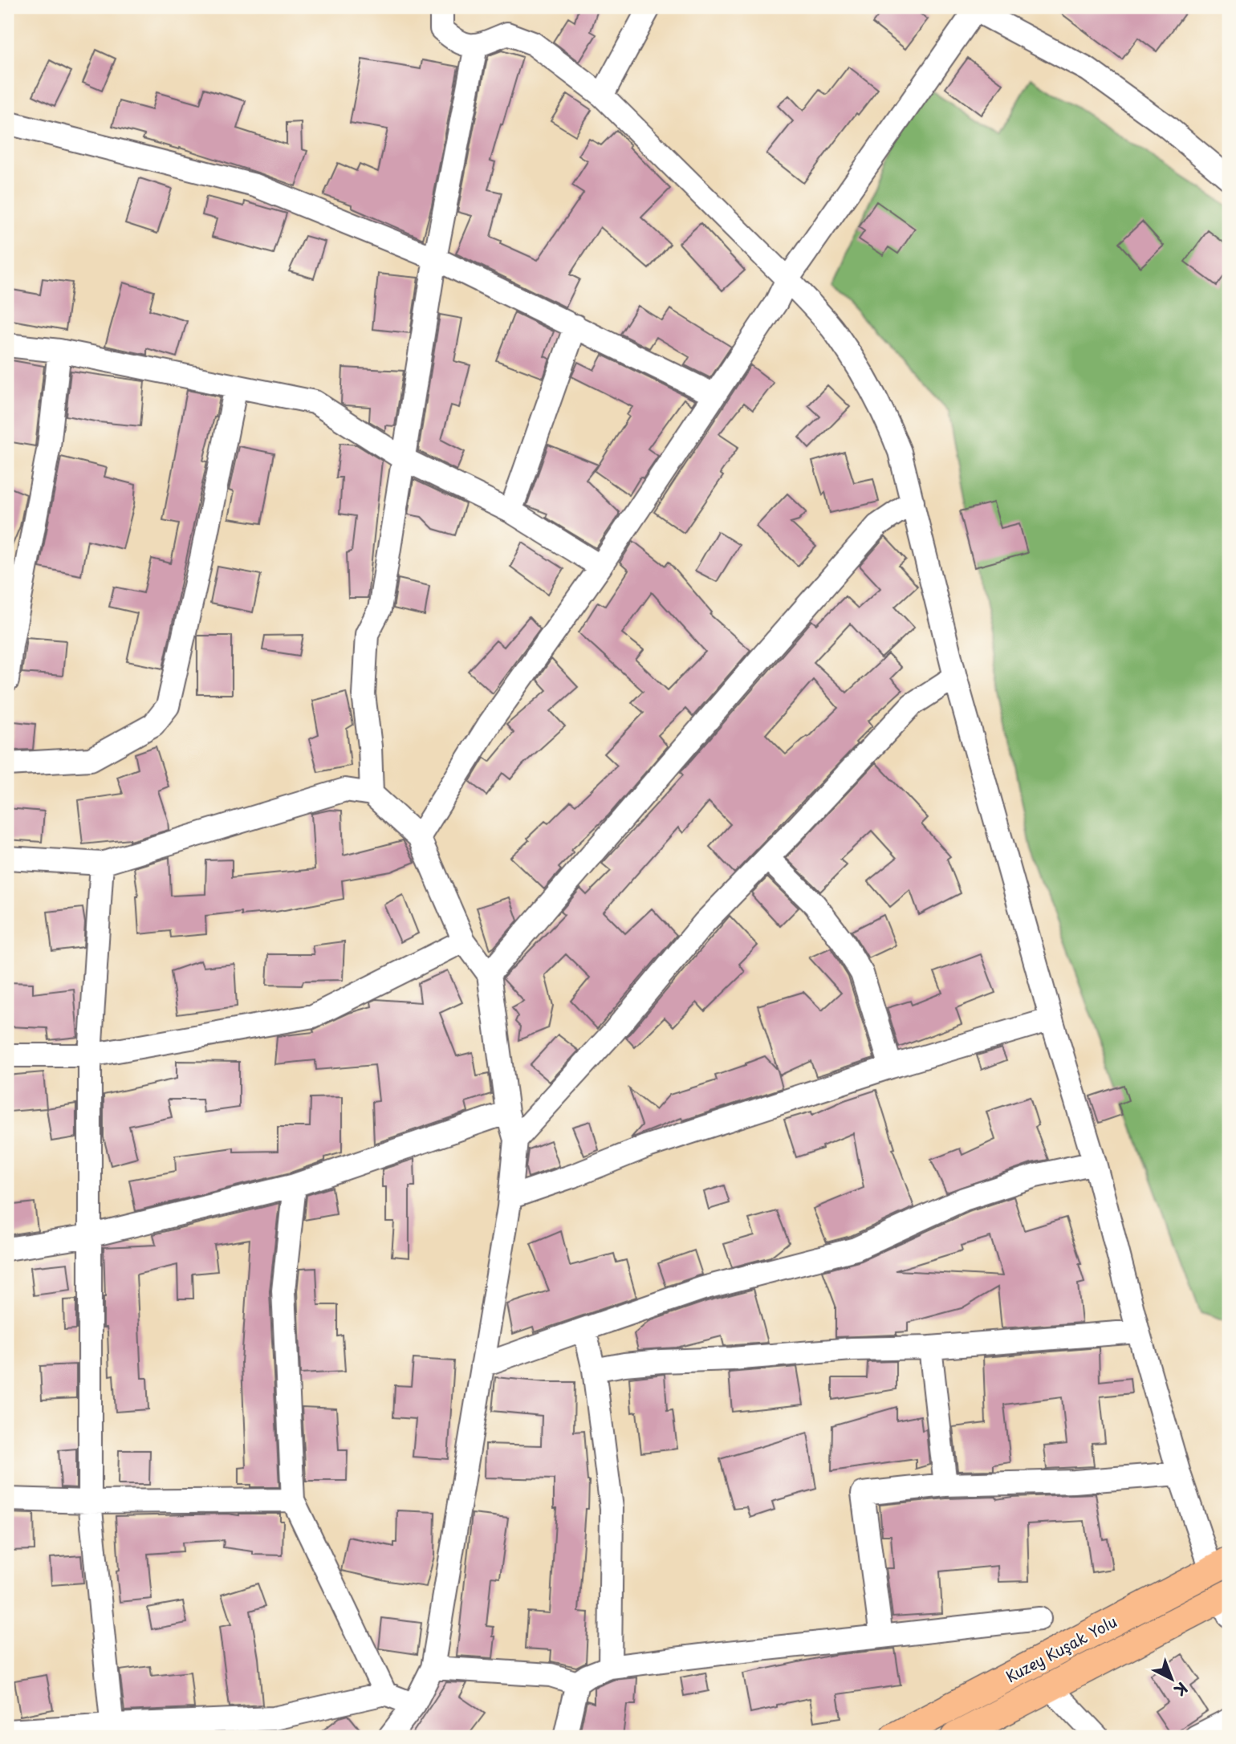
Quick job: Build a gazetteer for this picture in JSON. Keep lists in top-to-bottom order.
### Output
{
  "streets": {
    "main road": ["Kuzey Kuşak Yolu"]
  },
  "north": "bottom right"
}
